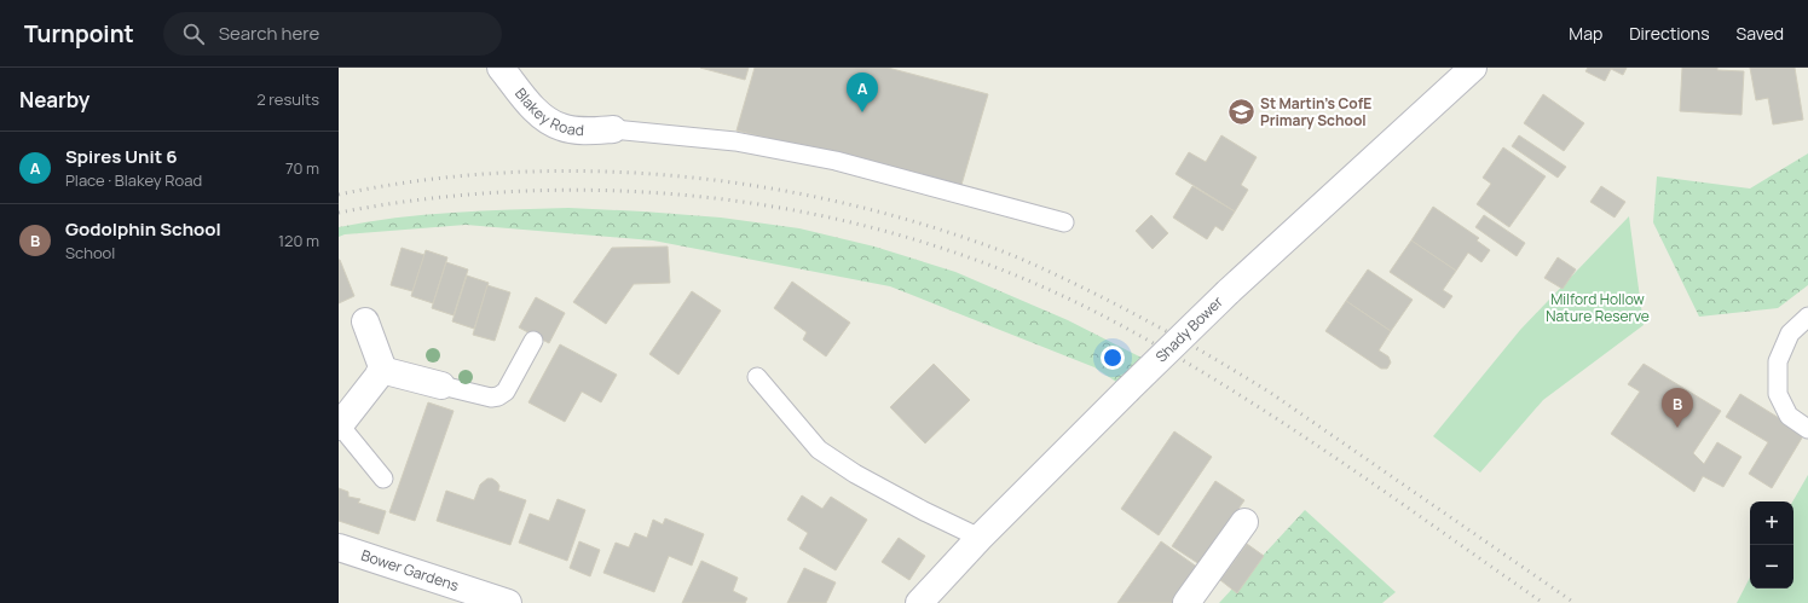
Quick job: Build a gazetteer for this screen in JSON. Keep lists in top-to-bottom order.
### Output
{
  "streets": {
    "street": ["Blakey Road", "Shady Bower", "Bower Gardens"]
  },
  "parks": ["Milford Hollow Nature Reserve"],
  "places": {
    "school or university": ["St Martin's CofE Primary School"]
  },
  "page": {
    "header": "Turnpoint",
    "search": "Search here",
    "nav": ["Map", "Directions", "Saved"],
    "heading": ["Nearby", "2 results"],
    "pins": ["A", "B"],
    "list": [
      {
        "mark": "A",
        "name": "Spires Unit 6",
        "note": "Place · Blakey Road",
        "value": "70 m"
      },
      {
        "mark": "B",
        "name": "Godolphin School",
        "note": "School",
        "value": "120 m"
      }
    ],
    "map_buttons": ["+", "−"]
  }
}
